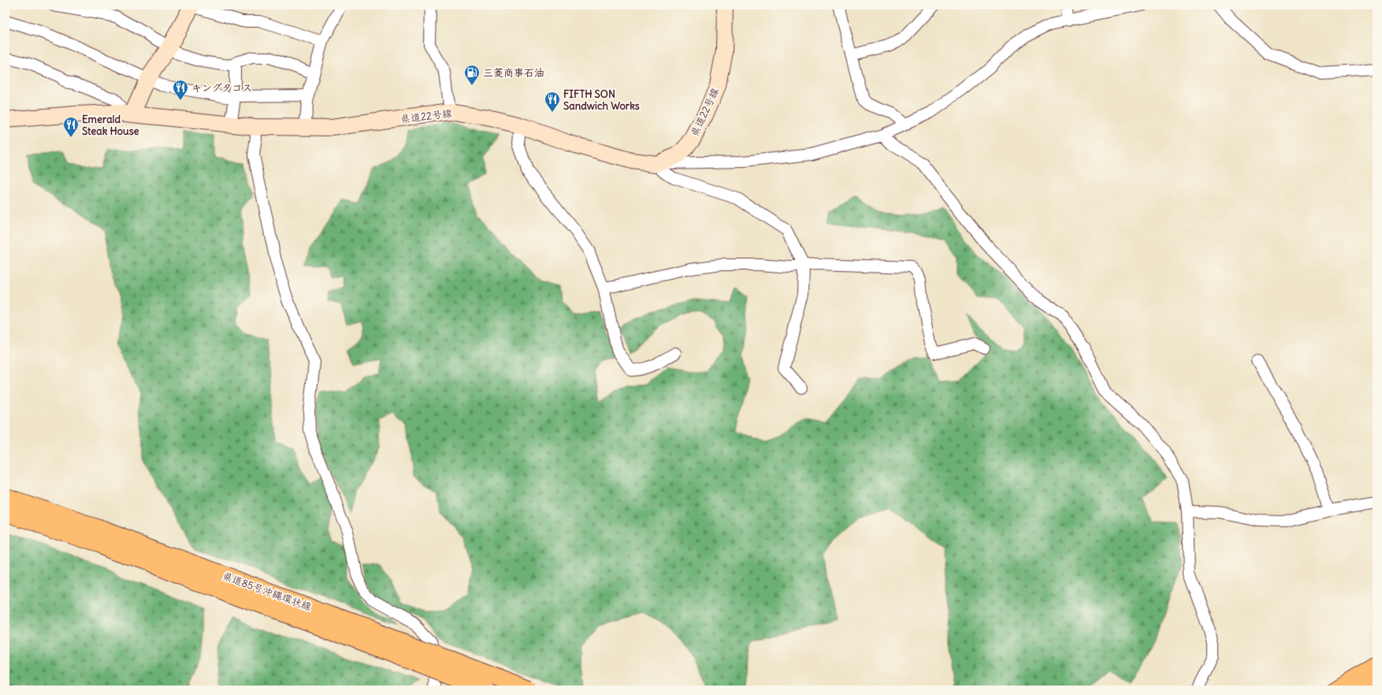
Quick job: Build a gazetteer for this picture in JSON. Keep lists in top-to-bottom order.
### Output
{
  "streets": {
    "main road": ["県道22号線", "県道85号沖縄環状線"]
  },
  "places": {
    "fuel station": ["三菱商事石油"],
    "restaurant": ["キングタコス", "FIFTH SON Sandwich Works", "Emerald Steak House"]
  }
}
